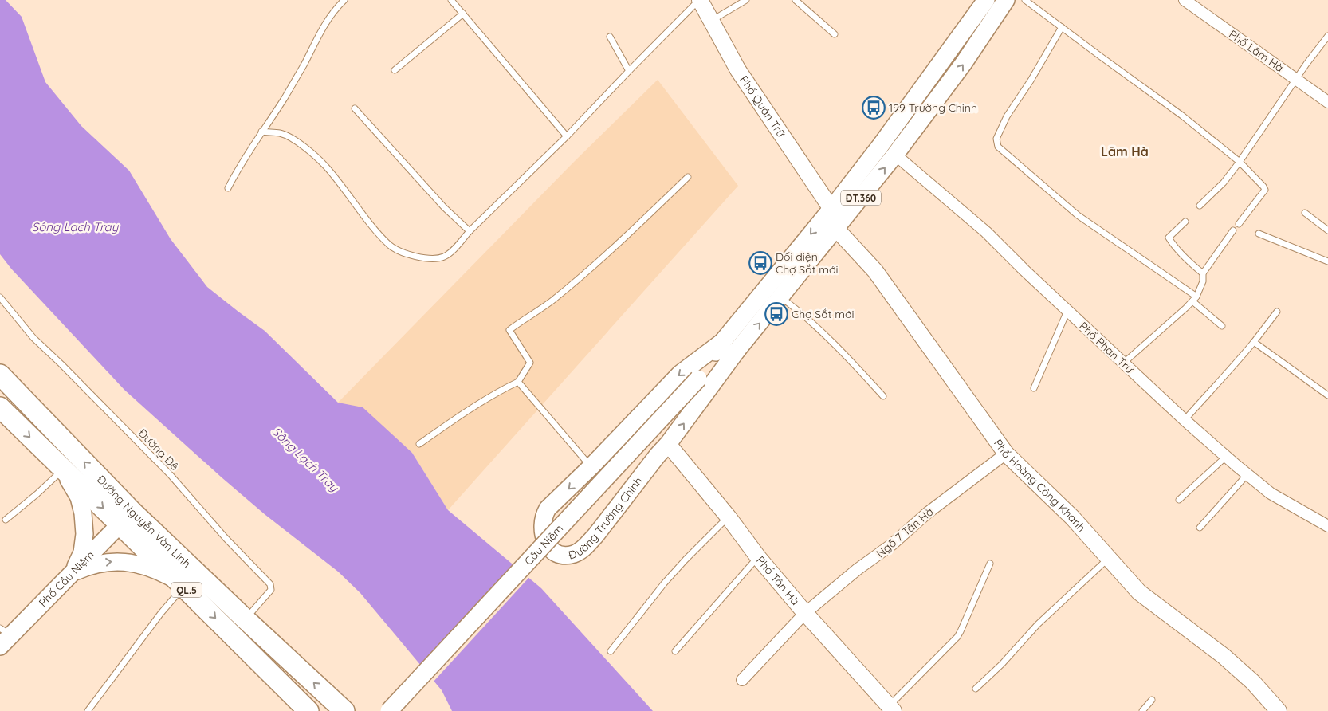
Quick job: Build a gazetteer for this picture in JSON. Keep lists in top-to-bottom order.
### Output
{
  "streets": {
    "highway": ["Đường Nguyễn Văn Linh", "QL.5"],
    "main road": [
      "ĐT.360",
      "Đường Trường Chinh",
      "Cầu Niệm",
      "Phố Cầu Niệm"
    ],
    "street": [
      "Phố Lãm Hà",
      "Phố Quán Trữ",
      "Phố Phan Trứ",
      "Phố Hoàng Công Khanh",
      "Ngõ 7 Tân Hà",
      "Phố Tân Hà"
    ],
    "lane": ["Đường Đê"]
  },
  "crossings": [
    ["Phố Quán Trữ", "Đường Trường Chinh"],
    ["Phố Phan Trứ", "Đường Trường Chinh"],
    ["Đường Đê", "Đường Nguyễn Văn Linh"],
    ["Phố Hoàng Công Khanh", "Đường Trường Chinh"],
    ["Phố Hoàng Công Khanh", "Ngõ 7 Tân Hà"],
    ["Đường Trường Chinh", "Cầu Niệm"],
    ["Đường Trường Chinh", "Phố Tân Hà"],
    ["Đường Nguyễn Văn Linh", "Phố Cầu Niệm"],
    ["Ngõ 7 Tân Hà", "Phố Tân Hà"]
  ],
  "districts": ["Lãm Hà"],
  "water": ["Sông Lạch Tray"],
  "places": {
    "bus stop": ["199 Trường Chinh", "Đối diện Chợ Sắt mới", "Chợ Sắt mới"]
  }
}
